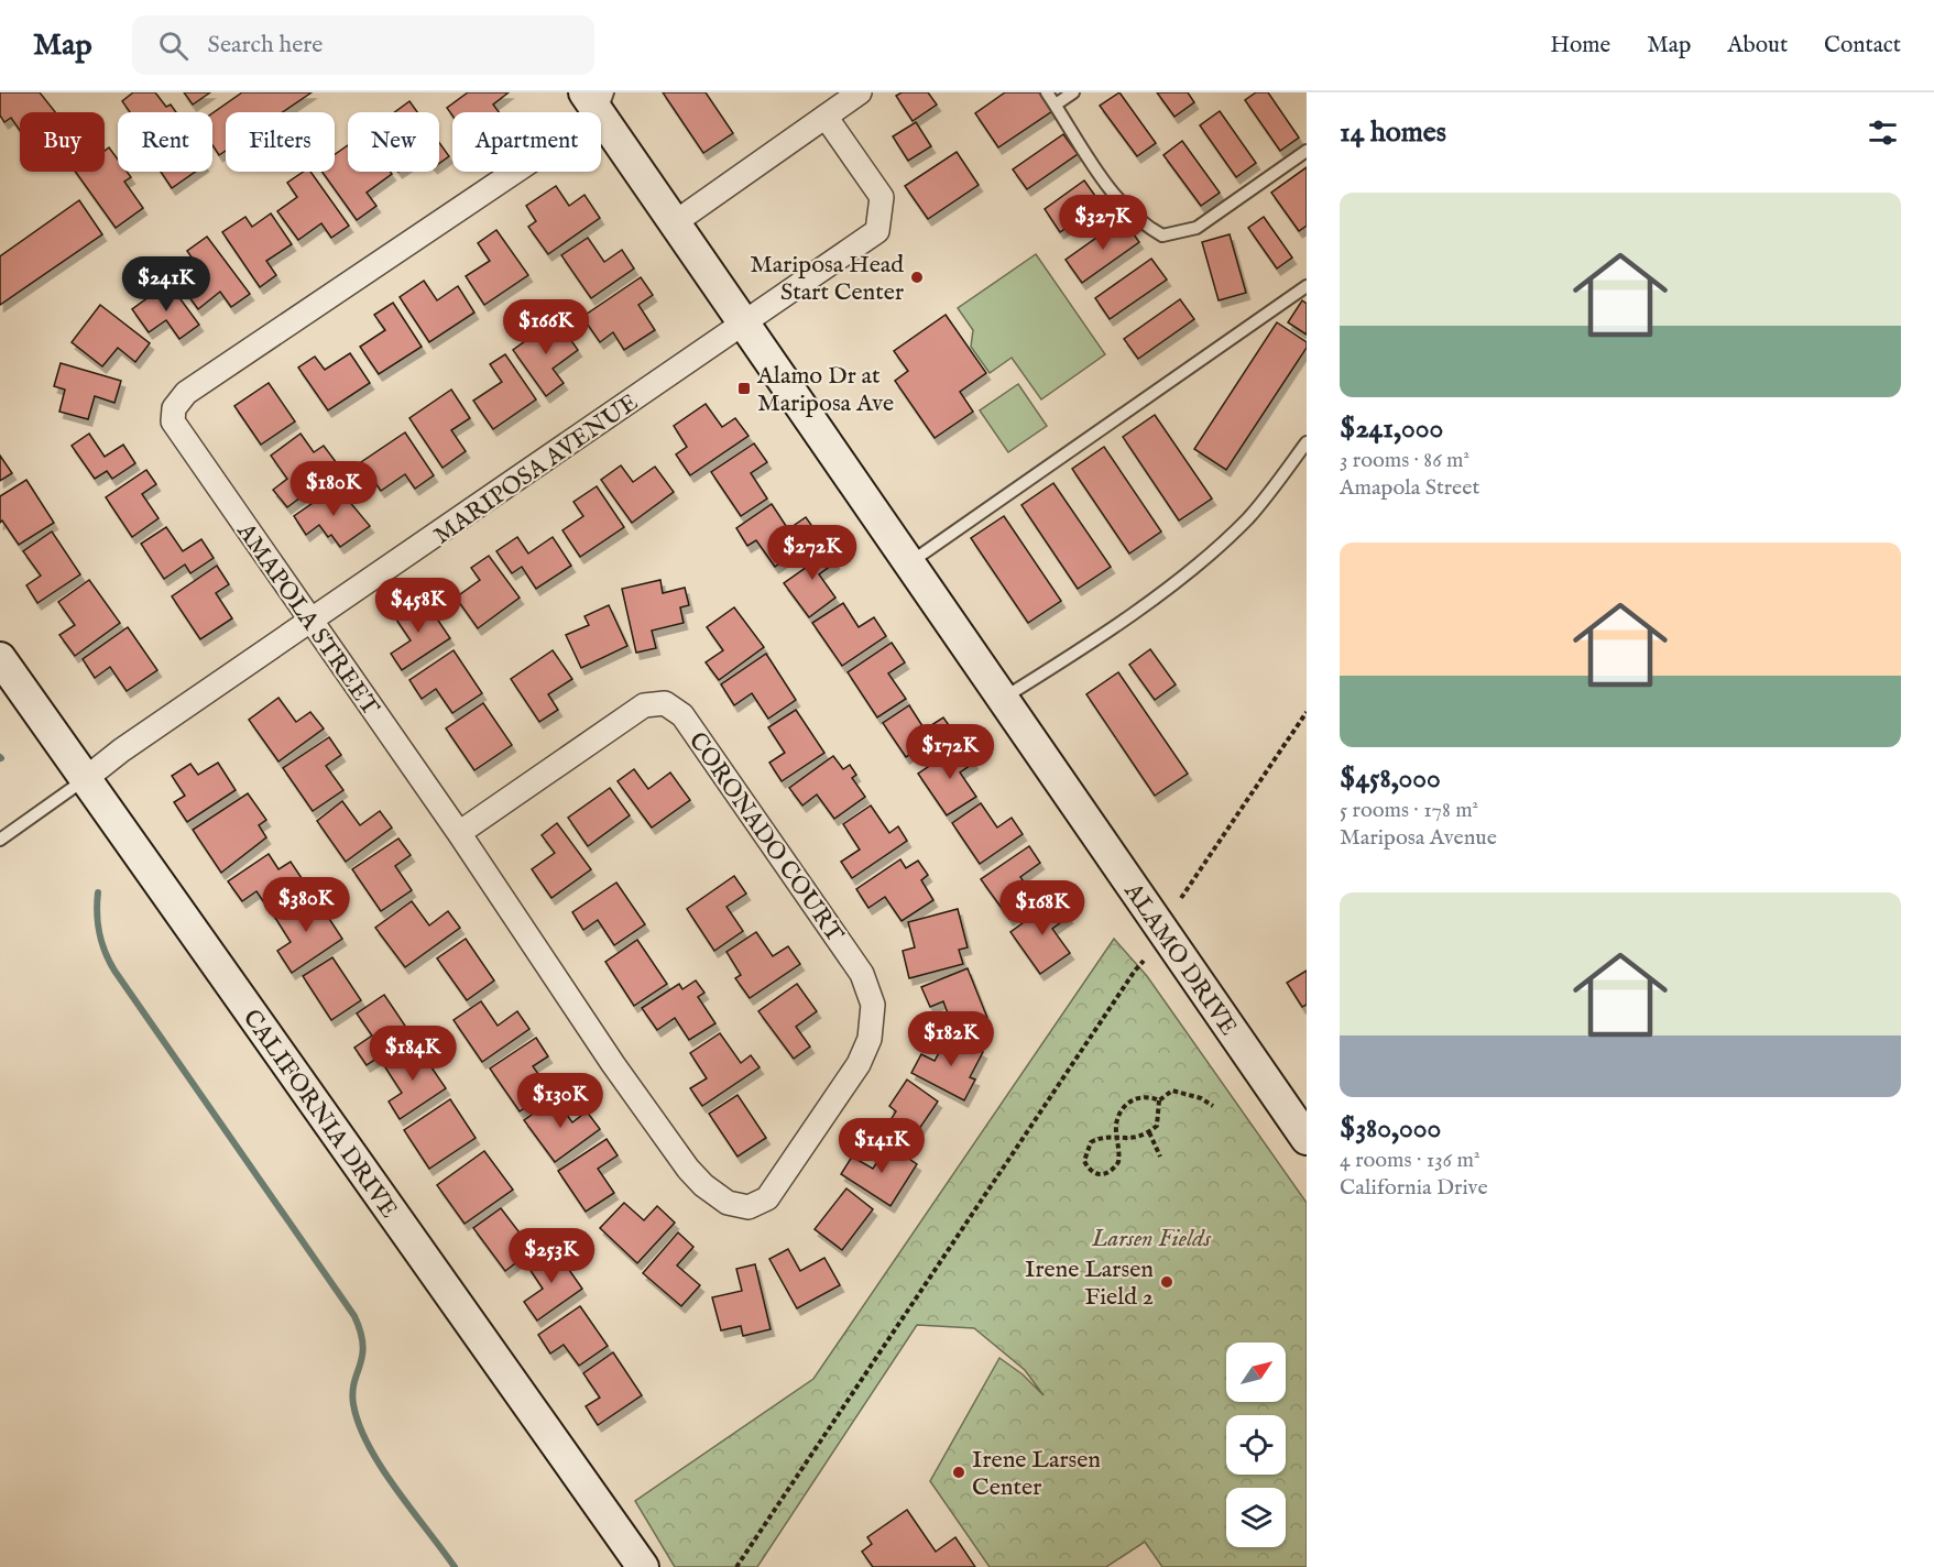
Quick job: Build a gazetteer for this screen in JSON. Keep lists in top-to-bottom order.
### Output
{
  "streets": {
    "main road": ["ALAMO DRIVE", "CALIFORNIA DRIVE"],
    "street": ["MARIPOSA AVENUE", "AMAPOLA STREET", "CORONADO COURT"]
  },
  "crossings": [
    ["MARIPOSA AVENUE", "AMAPOLA STREET"],
    ["MARIPOSA AVENUE", "ALAMO DRIVE"],
    ["MARIPOSA AVENUE", "CALIFORNIA DRIVE"],
    ["AMAPOLA STREET", "CORONADO COURT"],
    ["AMAPOLA STREET", "ALAMO DRIVE"]
  ],
  "parks": ["Larsen Fields"],
  "places": {
    "other": ["Mariposa Head Start Center", "Irene Larsen Field 2", "Irene Larsen Center"],
    "transit": ["Alamo Dr at Mariposa Ave"]
  },
  "north": "top right",
  "page": {
    "header": "Map",
    "search": "Search here",
    "nav": [
      "Home",
      "Map",
      "About",
      "Contact"
    ],
    "heading": "14 homes",
    "chip": [
      "Buy",
      "Rent",
      "Filters",
      "New",
      "Apartment"
    ],
    "list": [
      {
        "name": "$241,000",
        "note": "3 rooms · 86 m² · Amapola Street"
      },
      {
        "name": "$458,000",
        "note": "5 rooms · 178 m² · Mariposa Avenue"
      },
      {
        "name": "$380,000",
        "note": "4 rooms · 136 m² · California Drive"
      }
    ],
    "price": [
      "$327K",
      "$241K",
      "$166K",
      "$180K",
      "$272K",
      "$458K",
      "$172K",
      "$380K",
      "$168K",
      "$182K",
      "$184K",
      "$130K",
      "$141K",
      "$253K"
    ]
  }
}
